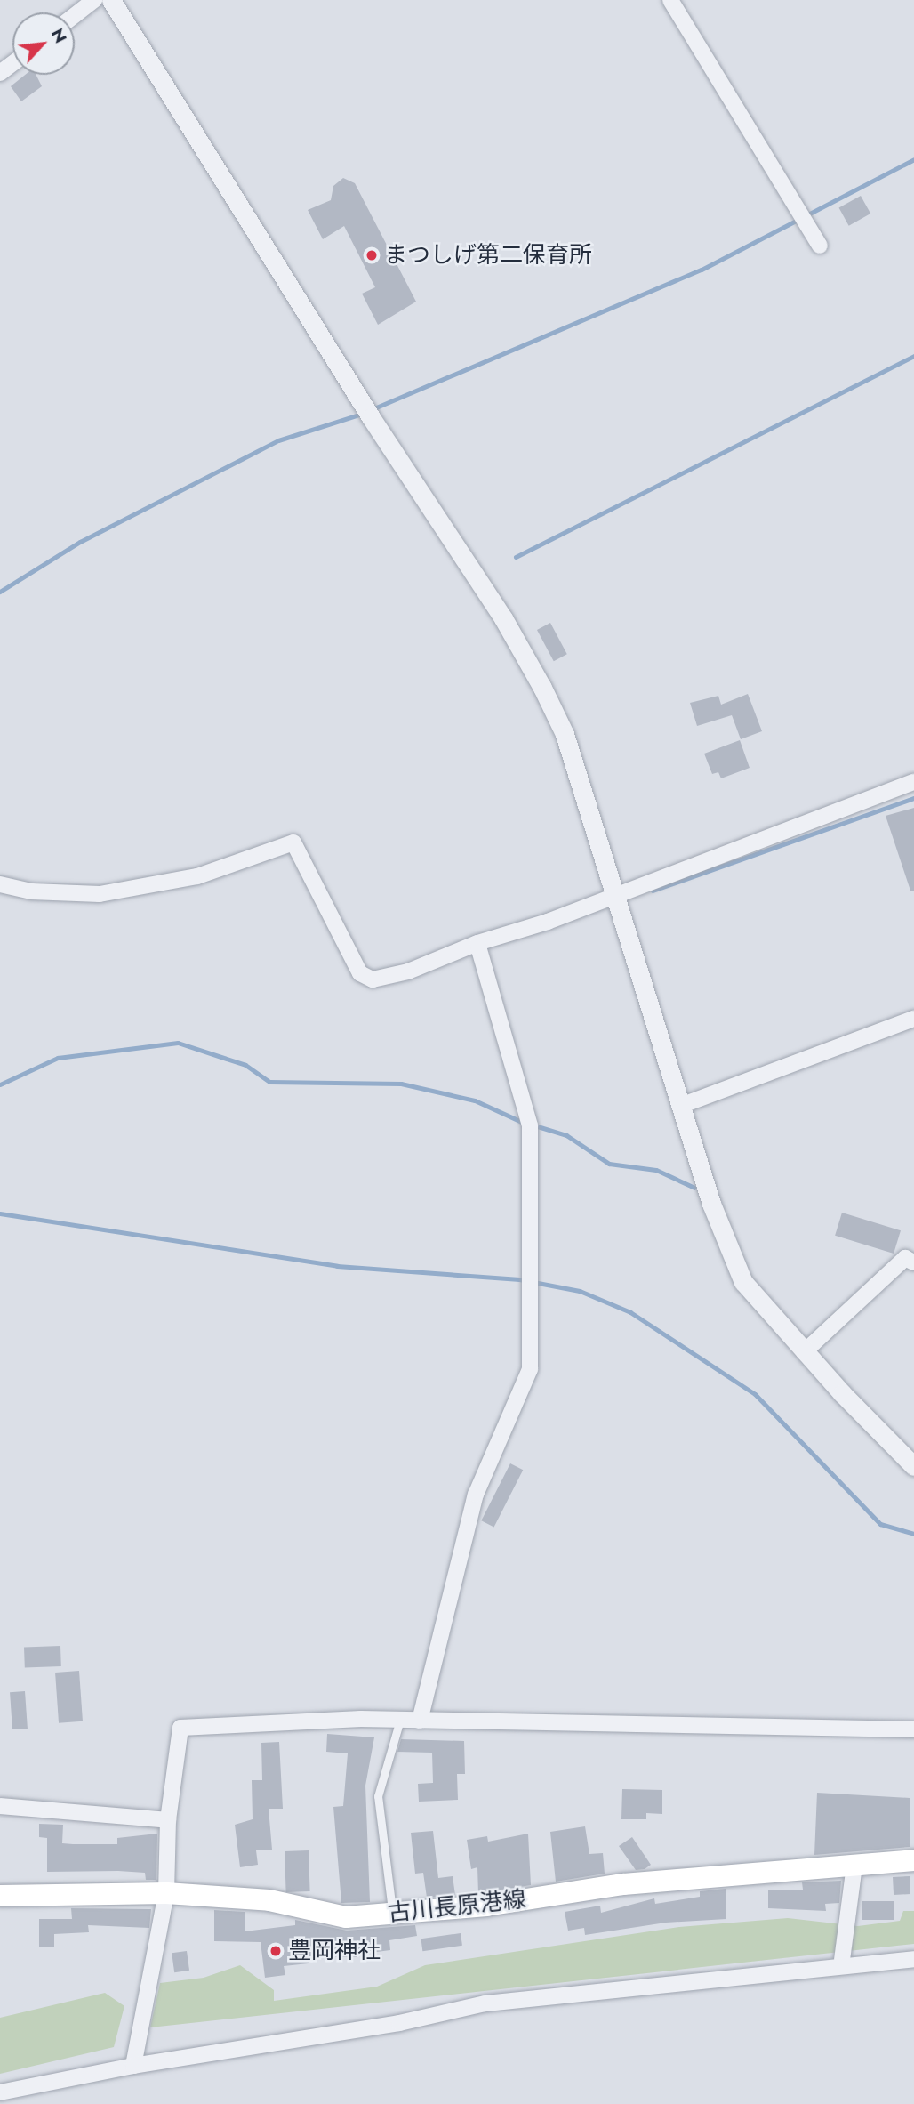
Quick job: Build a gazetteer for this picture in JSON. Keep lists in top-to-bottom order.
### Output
{
  "streets": {
    "main road": ["古川長原港線"]
  },
  "places": ["まつしげ第二保育所", "豊岡神社"],
  "north": "top right"
}
